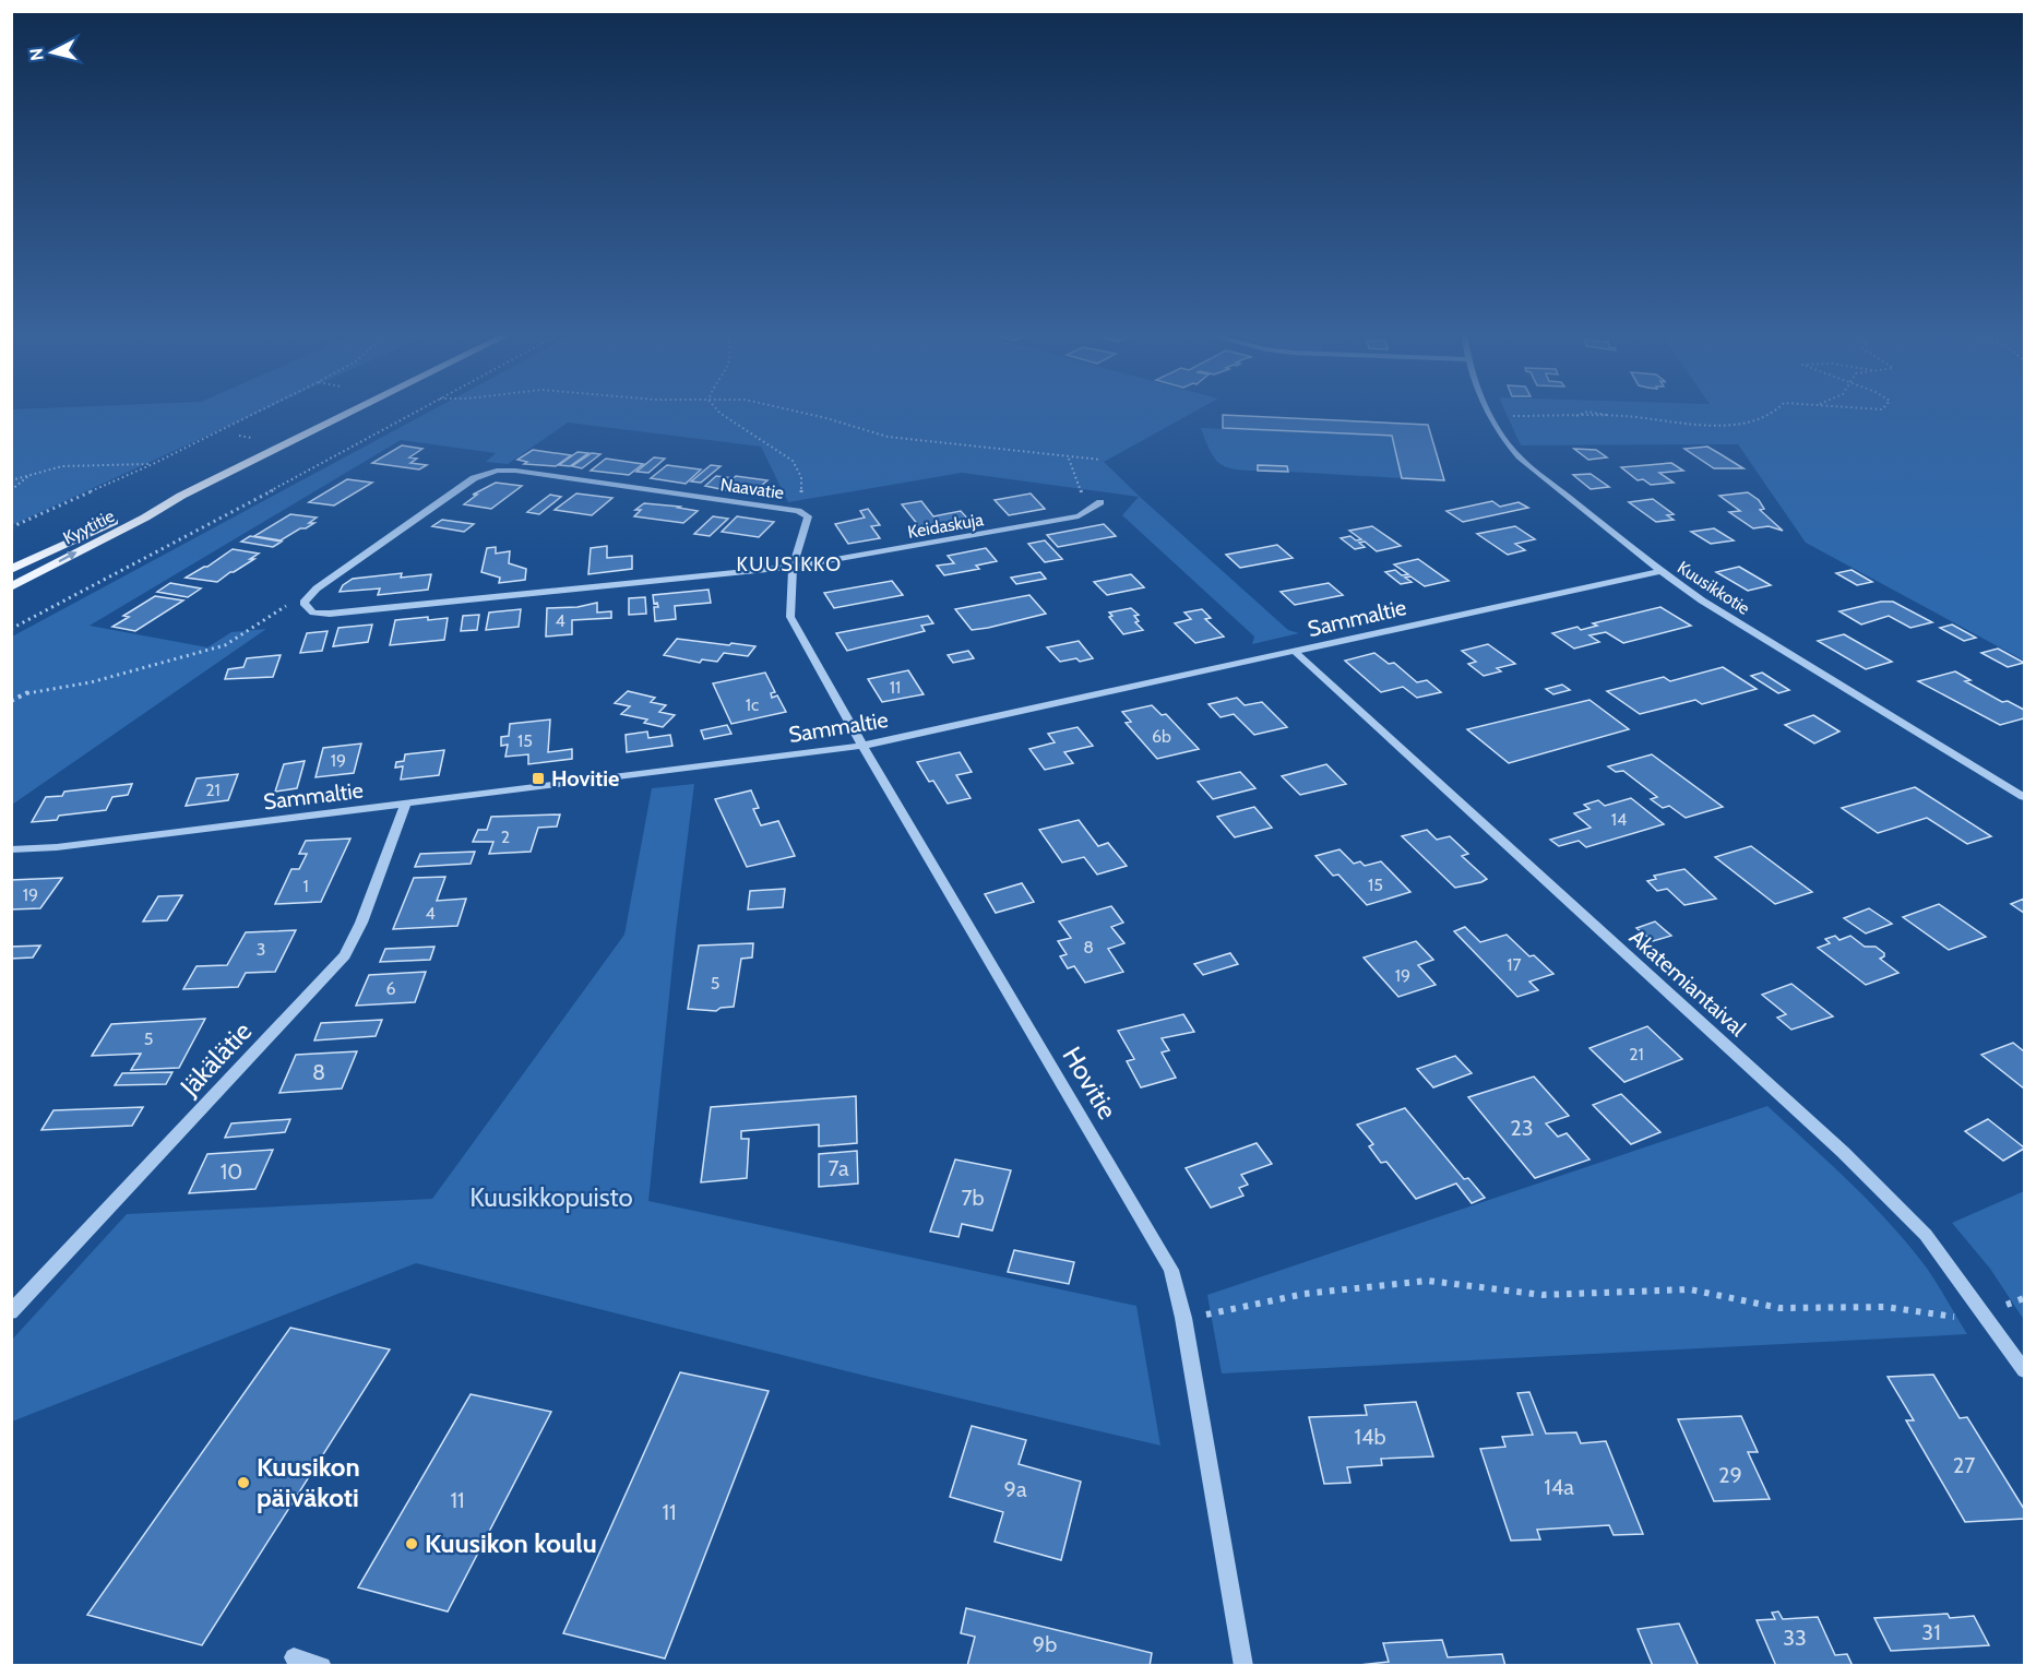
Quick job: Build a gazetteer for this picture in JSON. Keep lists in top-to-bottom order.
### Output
{
  "streets": {
    "main road": ["Kyytitie"],
    "street": [
      "Naavatie",
      "Keidaskuja",
      "Kuusikkotie",
      "Sammaltie",
      "Akatemiantaival",
      "Jäkälätie",
      "Hovitie"
    ]
  },
  "crossings": [
    ["Naavatie", "Keidaskuja"],
    ["Naavatie", "Hovitie"],
    ["Keidaskuja", "Hovitie"],
    ["Kuusikkotie", "Sammaltie"],
    ["Sammaltie", "Akatemiantaival"],
    ["Sammaltie", "Jäkälätie"],
    ["Sammaltie", "Hovitie"]
  ],
  "districts": ["KUUSIKKO"],
  "parks": ["Kuusikkopuisto"],
  "places": {
    "transit": ["Hovitie"],
    "other": ["Kuusikon päiväkoti", "Kuusikon koulu"]
  },
  "house_numbers": [
    "4",
    "11",
    "1c",
    "6b",
    "15",
    "19",
    "21",
    "14",
    "2",
    "15",
    "1",
    "19",
    "4",
    "8",
    "3",
    "17",
    "19",
    "5",
    "6",
    "5",
    "21",
    "8",
    "23",
    "7a",
    "10",
    "7b",
    "14b",
    "27",
    "29",
    "14a",
    "9a",
    "11",
    "11",
    "31",
    "33",
    "9b"
  ],
  "north": "left"
}
